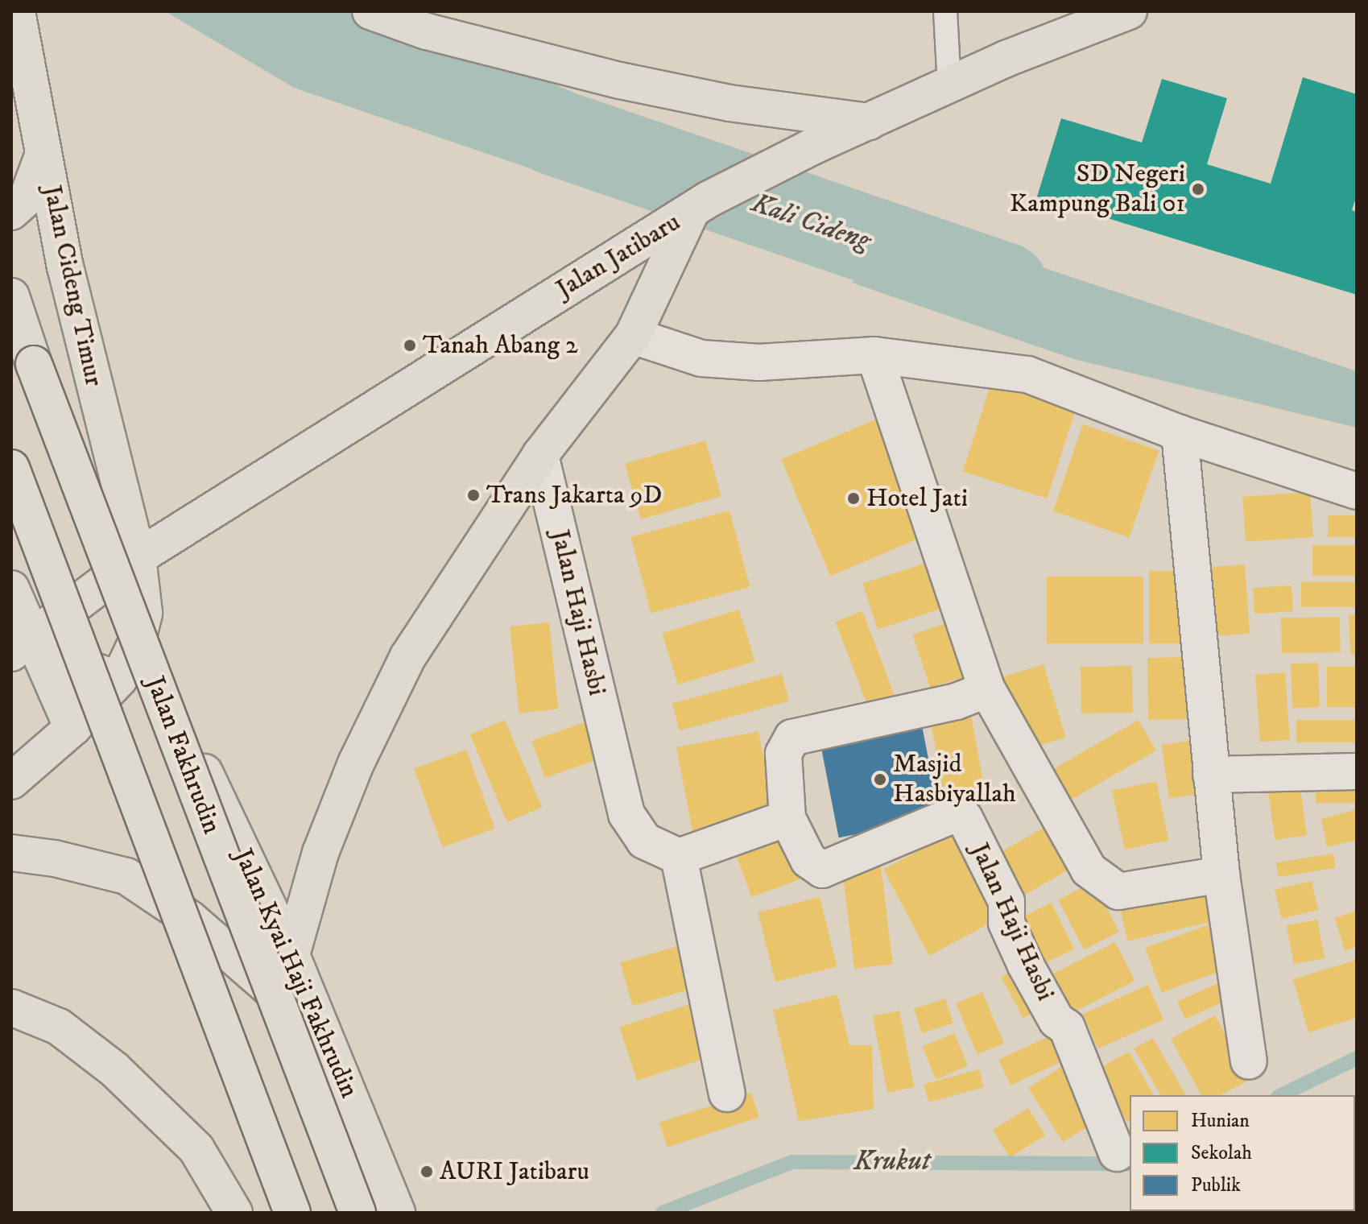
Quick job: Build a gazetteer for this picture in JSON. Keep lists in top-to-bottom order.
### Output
{
  "streets": {
    "main road": [
      "Jalan Jatibaru",
      "Jalan Cideng Timur",
      "Jalan Fakhrudin",
      "Jalan Kyai Haji Fakhrudin"
    ],
    "street": ["Jalan Haji Hasbi"]
  },
  "crossings": [
    ["Jalan Jatibaru", "Jalan Cideng Timur"],
    ["Jalan Jatibaru", "Jalan Kyai Haji Fakhrudin"]
  ],
  "water": ["Kali Cideng", "Krukut"],
  "places": [
    "SD Negeri Kampung Bali 01",
    "Tanah Abang 2",
    "Trans Jakarta 9D",
    "Hotel Jati",
    "Masjid Hasbiyallah",
    "AURI Jatibaru"
  ],
  "legend": ["Hunian", "Sekolah", "Publik"]
}
